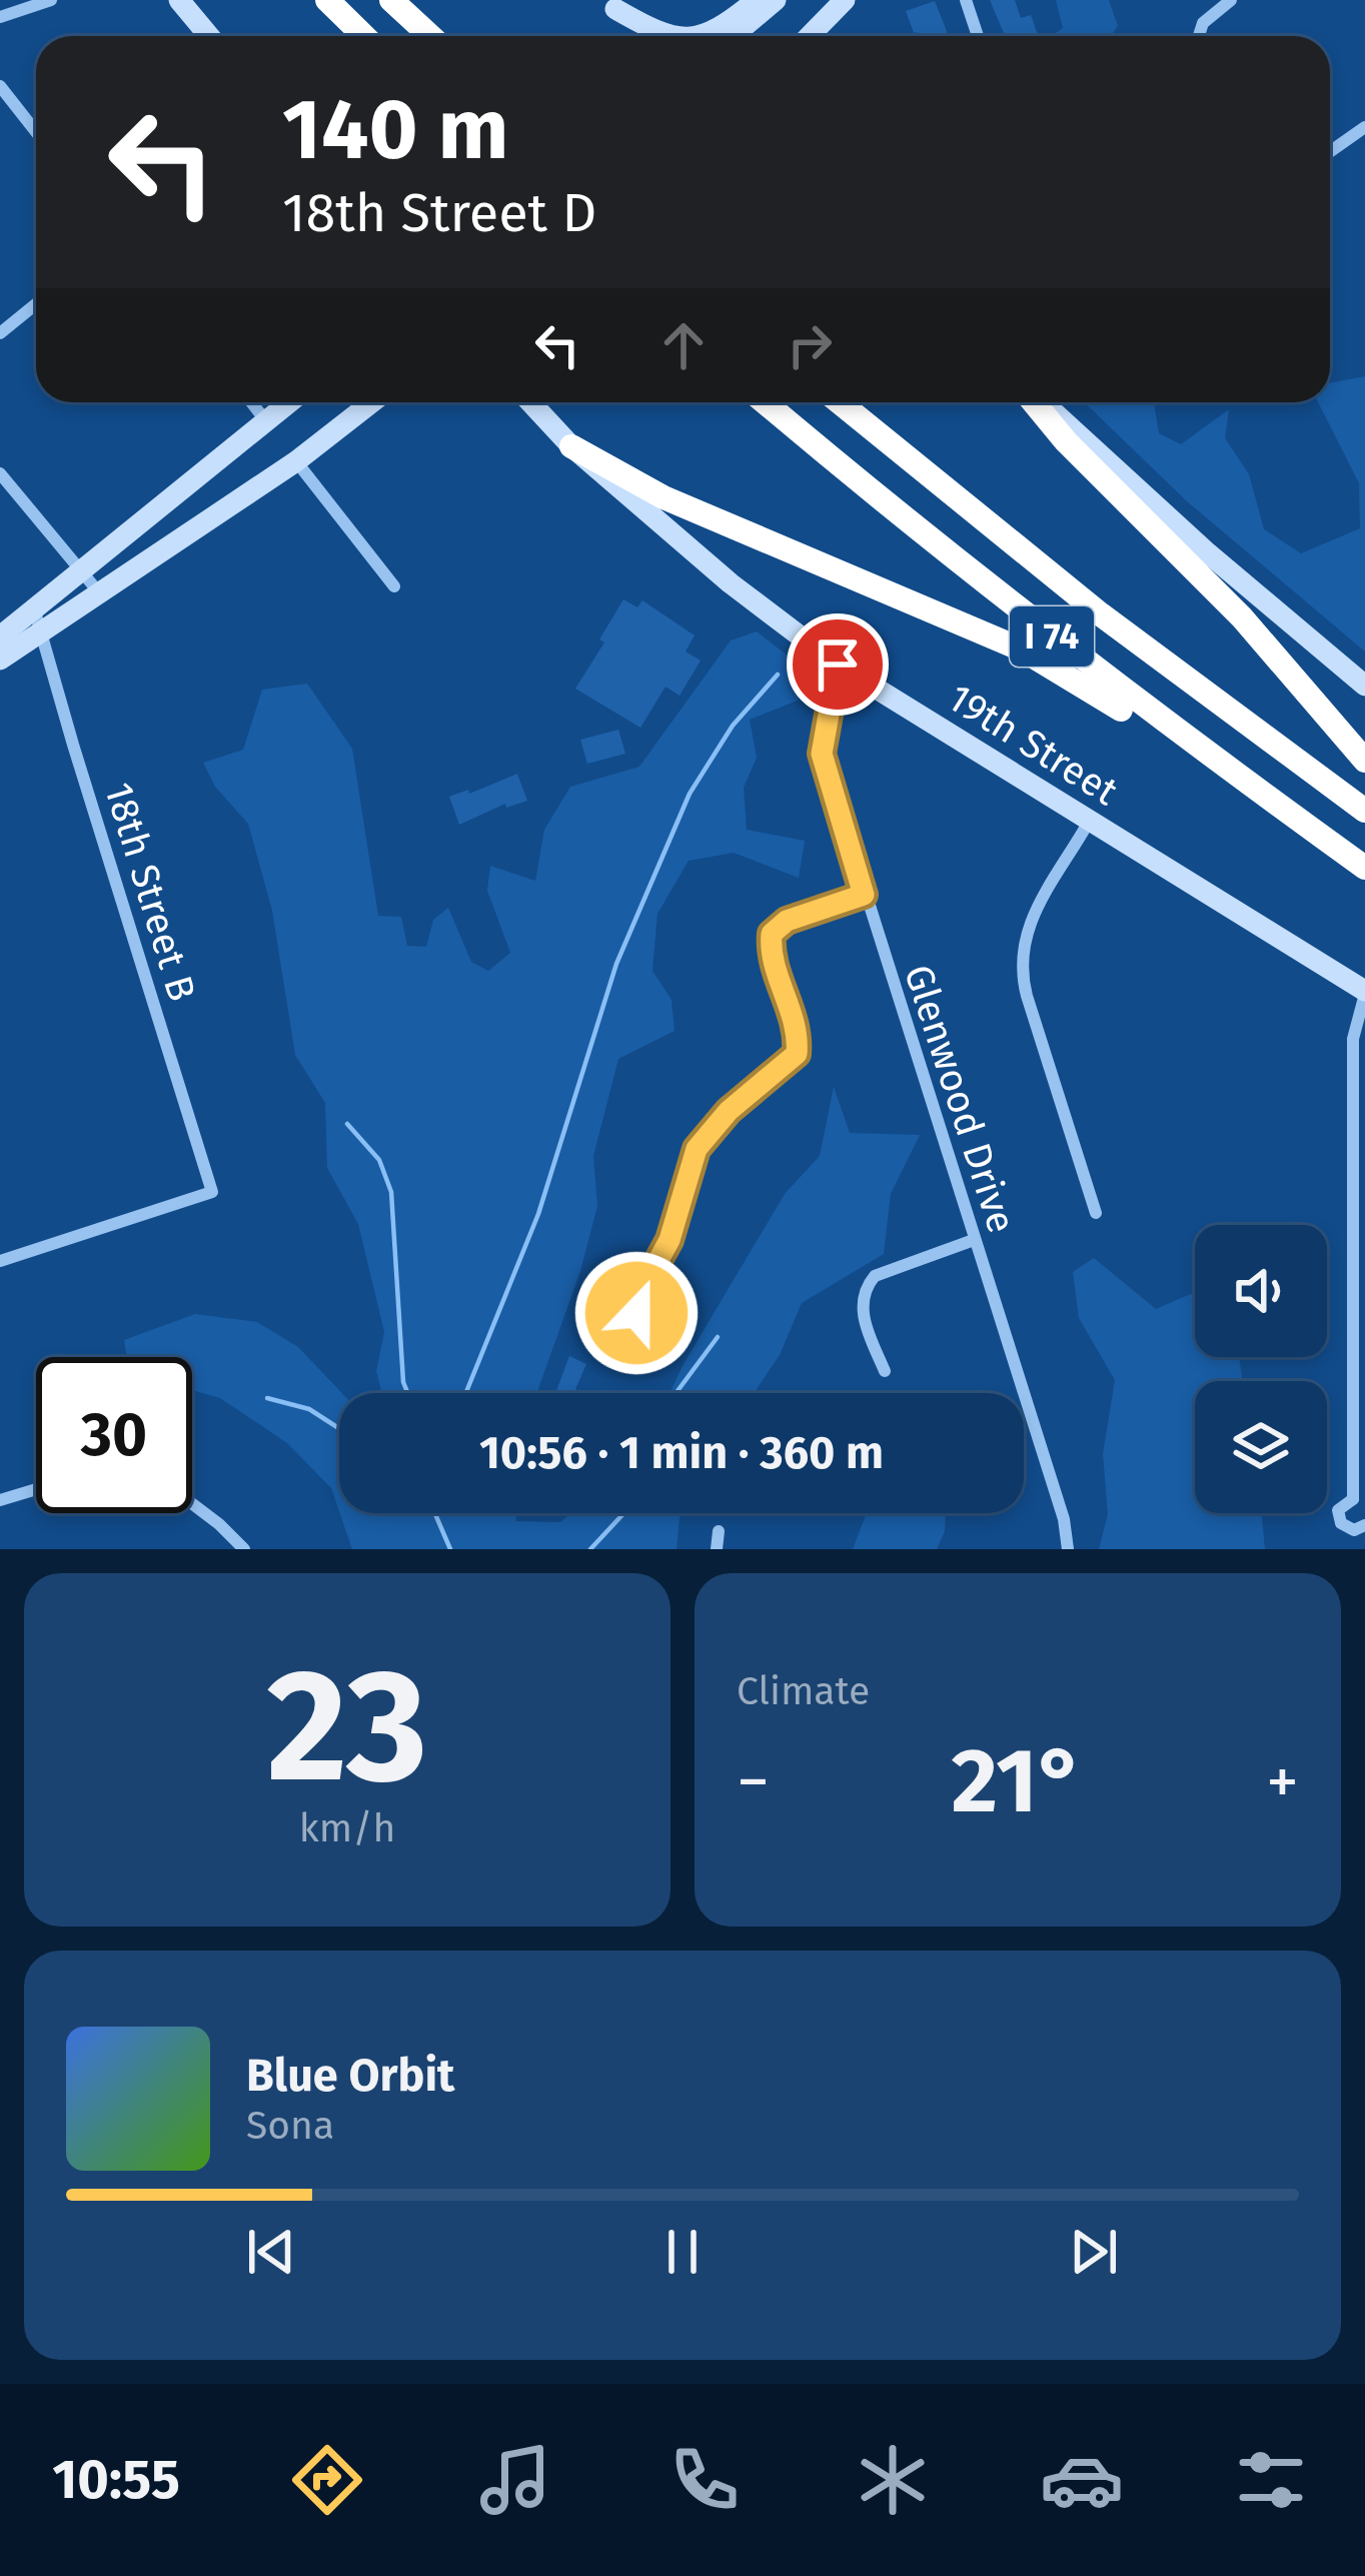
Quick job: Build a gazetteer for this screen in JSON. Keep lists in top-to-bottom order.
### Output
{
  "streets": {
    "highway": ["I 74"],
    "main road": ["19th Street"],
    "street": ["18th Street B", "Glenwood Drive"]
  },
  "crossings": [
    ["19th Street", "Glenwood Drive"]
  ],
  "page": {
    "turn": ["140 m", "18th Street D"],
    "limit": "30",
    "trip": "10:56 · 1 min · 360 m",
    "tile": [
      ["23", "km/h"],
      "Climate"
    ],
    "heat": ["−", "21°", "+"],
    "song": ["Blue Orbit", "Sona"],
    "tabs": "10:55"
  }
}
